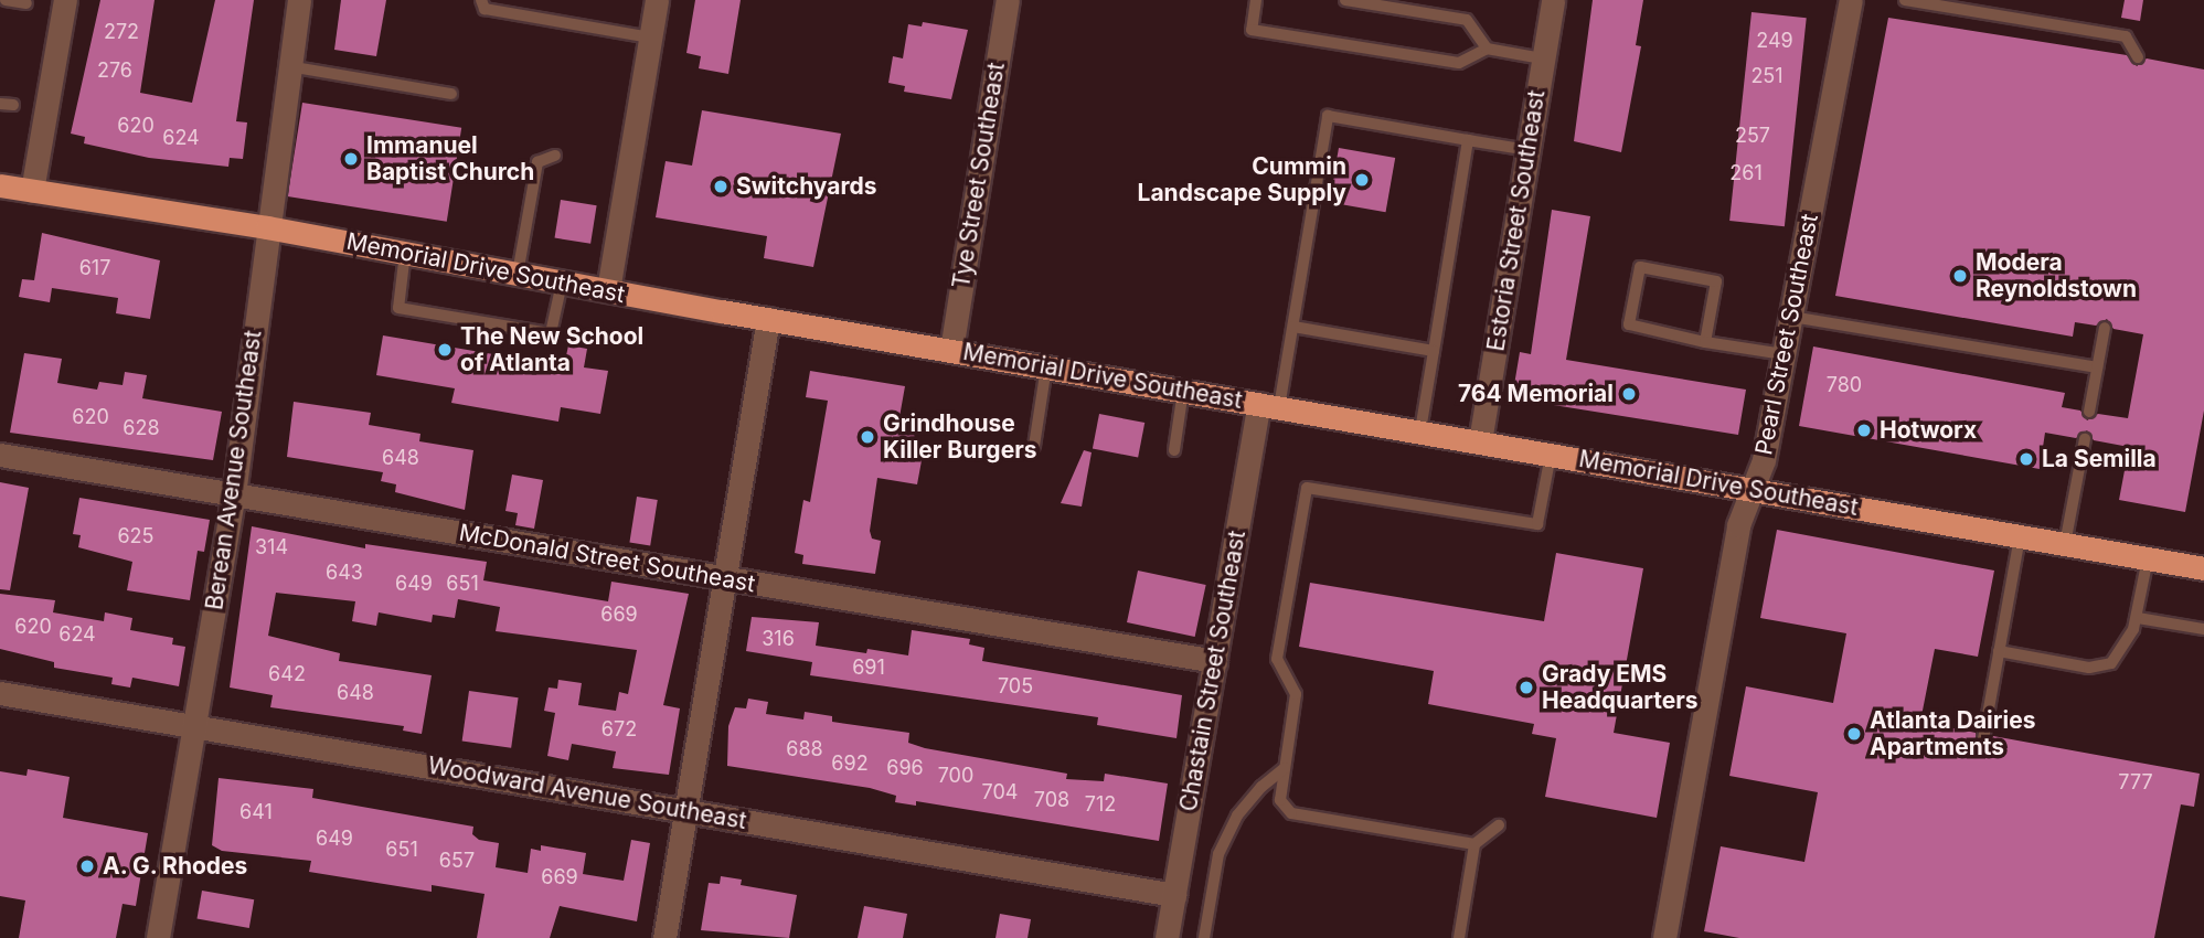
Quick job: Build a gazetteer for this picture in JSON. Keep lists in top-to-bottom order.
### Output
{
  "streets": {
    "main road": ["Memorial Drive Southeast"],
    "street": [
      "Tye Street Southeast",
      "Estoria Street Southeast",
      "Pearl Street Southeast",
      "Berean Avenue Southeast",
      "McDonald Street Southeast",
      "Chastain Street Southeast",
      "Woodward Avenue Southeast"
    ]
  },
  "crossings": [
    ["Tye Street Southeast", "Memorial Drive Southeast"],
    ["Estoria Street Southeast", "Memorial Drive Southeast"],
    ["Memorial Drive Southeast", "Pearl Street Southeast"],
    ["Memorial Drive Southeast", "Berean Avenue Southeast"],
    ["Memorial Drive Southeast", "Chastain Street Southeast"],
    ["Berean Avenue Southeast", "McDonald Street Southeast"],
    ["Berean Avenue Southeast", "Woodward Avenue Southeast"],
    ["McDonald Street Southeast", "Chastain Street Southeast"],
    ["Chastain Street Southeast", "Woodward Avenue Southeast"]
  ],
  "places": [
    "Immanuel Baptist Church",
    "Cummin Landscape Supply",
    "Switchyards",
    "Modera Reynoldstown",
    "The New School of Atlanta",
    "764 Memorial",
    "Hotworx",
    "Grindhouse Killer Burgers",
    "La Semilla",
    "Grady EMS Headquarters",
    "Atlanta Dairies Apartments",
    "A. G. Rhodes"
  ],
  "house_numbers": [
    "272",
    "249",
    "276",
    "251",
    "620",
    "257",
    "624",
    "261",
    "617",
    "780",
    "620",
    "628",
    "648",
    "625",
    "314",
    "643",
    "649",
    "651",
    "669",
    "620",
    "624",
    "316",
    "691",
    "642",
    "705",
    "648",
    "672",
    "688",
    "692",
    "696",
    "700",
    "777",
    "704",
    "708",
    "712",
    "641",
    "649",
    "651",
    "657",
    "669"
  ]
}
